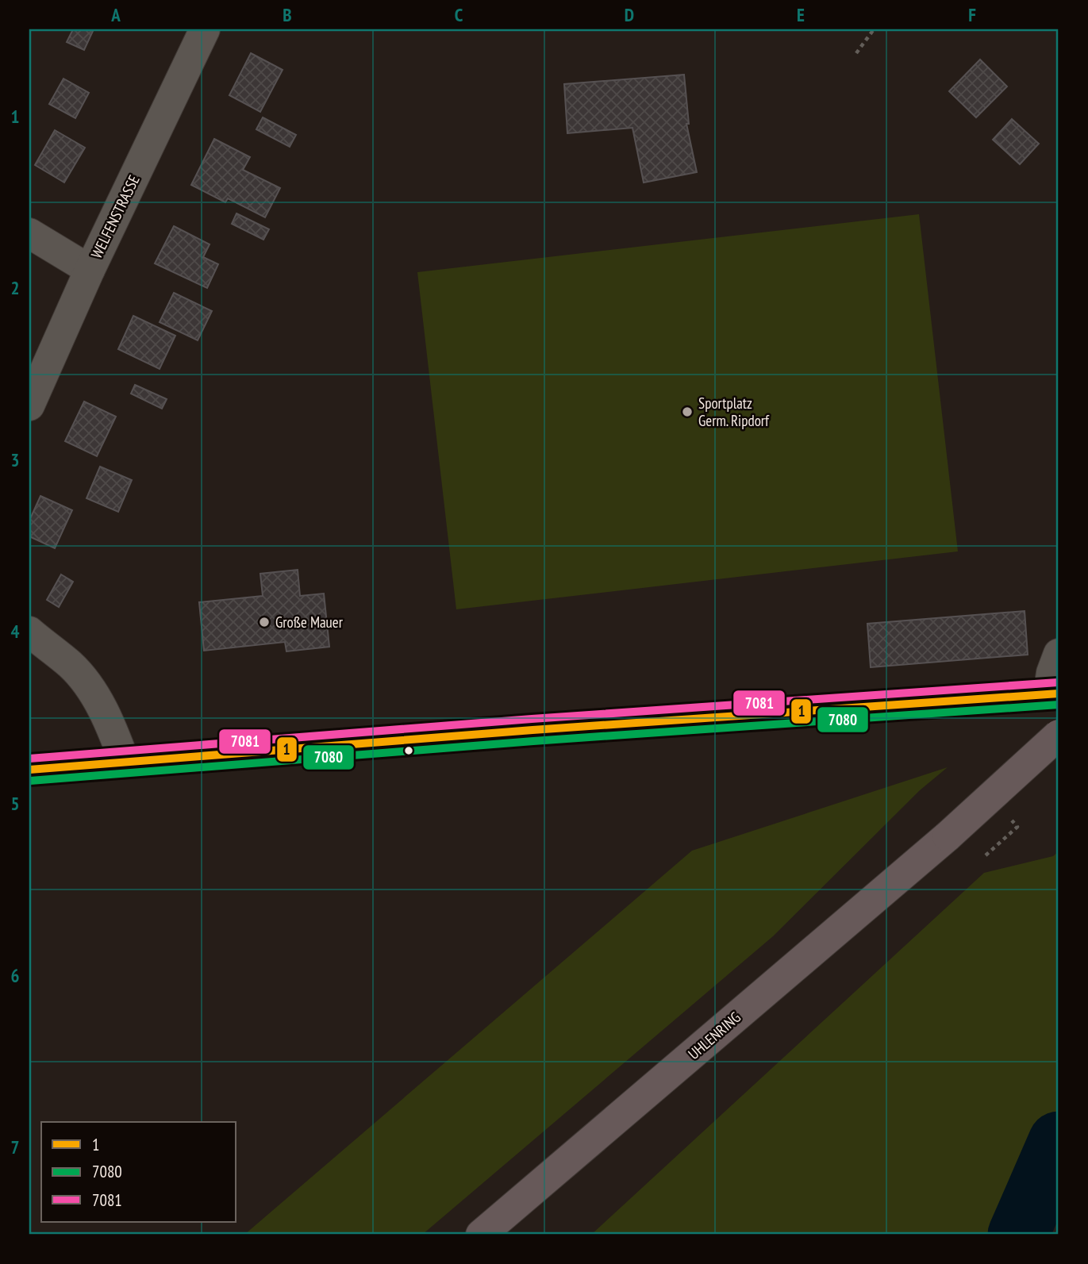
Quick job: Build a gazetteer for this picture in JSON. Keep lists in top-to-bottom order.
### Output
{
  "streets": {
    "highway": ["UHLENRING"],
    "street": ["WELFENSTRASSE"]
  },
  "places": ["Sportplatz Germ. Ripdorf", "Große Mauer"],
  "lines": ["transit line 7081", "transit line 1", "transit line 7080"],
  "legend": ["1", "7080", "7081"],
  "grid": {
    "columns": [
      "A",
      "B",
      "C",
      "D",
      "E",
      "F"
    ],
    "rows": [
      "1",
      "2",
      "3",
      "4",
      "5",
      "6",
      "7"
    ]
  }
}
